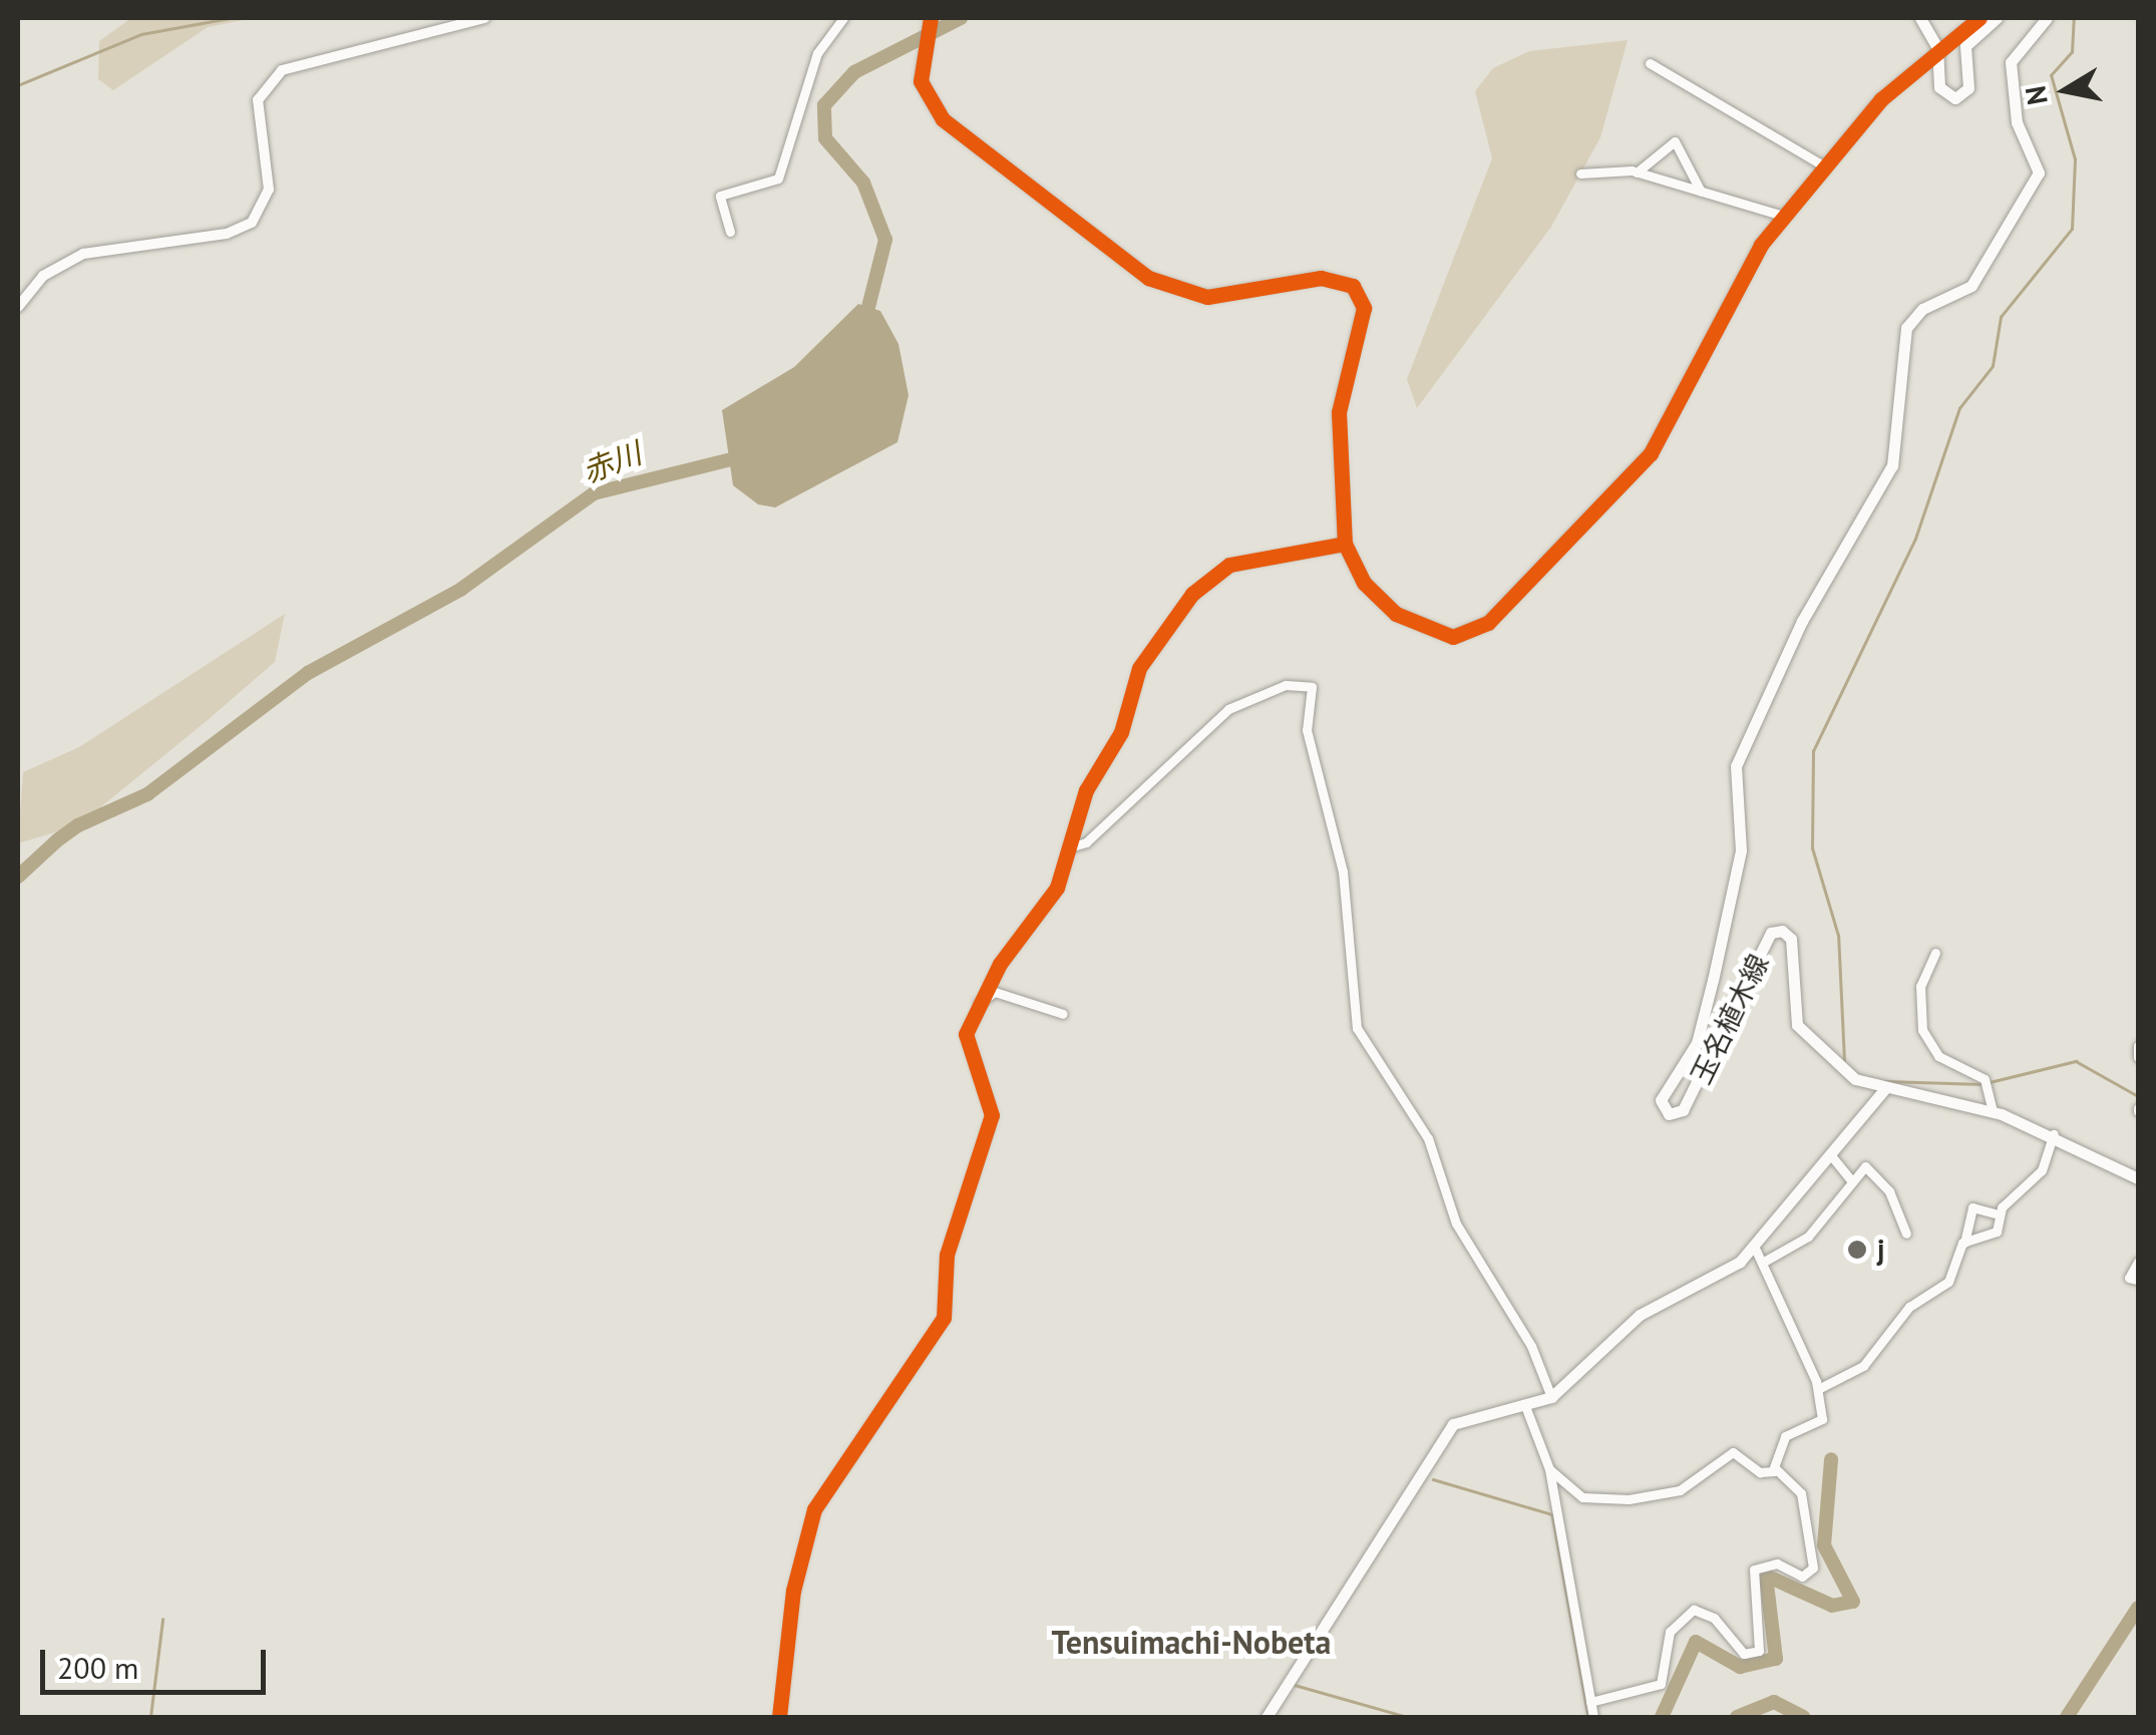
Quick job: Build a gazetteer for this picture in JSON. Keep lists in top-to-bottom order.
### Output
{
  "streets": {
    "main road": ["玉名植木線"]
  },
  "districts": ["Tensuimachi-Nobeta"],
  "water": ["赤川"],
  "places": ["j"],
  "scale_bar": "200 m",
  "north": "left"
}
